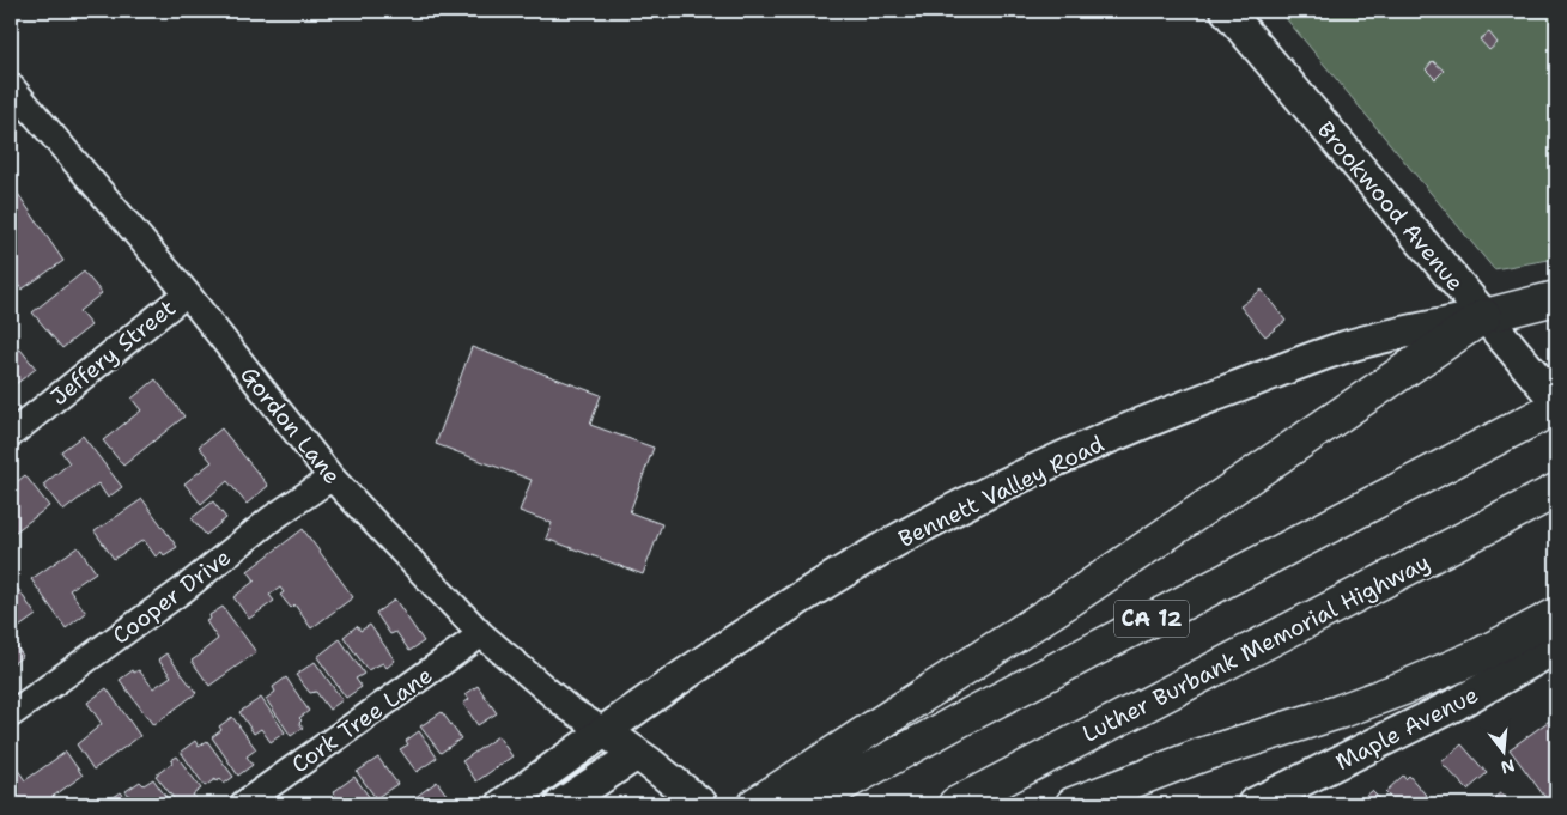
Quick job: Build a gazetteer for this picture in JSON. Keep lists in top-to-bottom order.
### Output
{
  "streets": {
    "main road": ["Bennett Valley Road", "CA 12", "Luther Burbank Memorial Highway"],
    "street": [
      "Brookwood Avenue",
      "Jeffery Street",
      "Gordon Lane",
      "Cooper Drive",
      "Cork Tree Lane",
      "Maple Avenue"
    ]
  },
  "crossings": [
    ["Brookwood Avenue", "Bennett Valley Road"],
    ["Jeffery Street", "Gordon Lane"],
    ["Gordon Lane", "Bennett Valley Road"],
    ["Gordon Lane", "Cooper Drive"],
    ["Gordon Lane", "Cork Tree Lane"]
  ],
  "north": "bottom"
}
